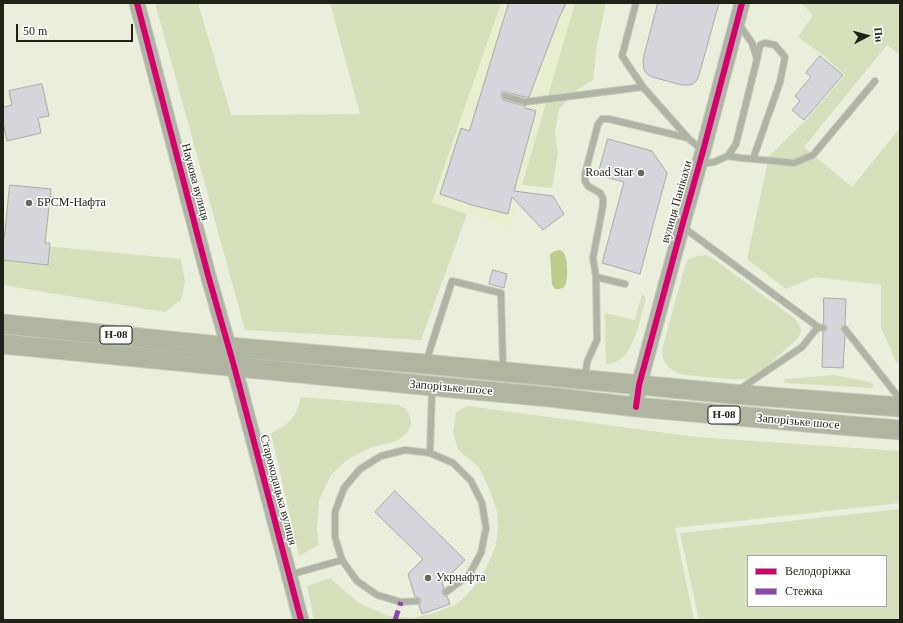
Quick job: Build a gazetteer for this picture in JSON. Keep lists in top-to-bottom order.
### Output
{
  "streets": {
    "main road": ["Н-08", "Запорізьке шосе"],
    "street": ["Наукова вулиця", "вулиця Панікахи", "Старокодацька вулиця"]
  },
  "crossings": [
    ["Наукова вулиця", "Запорізьке шосе"],
    ["Наукова вулиця", "Старокодацька вулиця"],
    ["вулиця Панікахи", "Запорізьке шосе"],
    ["Запорізьке шосе", "Старокодацька вулиця"]
  ],
  "places": ["Road Star", "БРСМ-Нафта", "Укрнафта"],
  "legend": ["Велодоріжка", "Стежка"],
  "scale_bar": "50 m",
  "north": "right"
}
